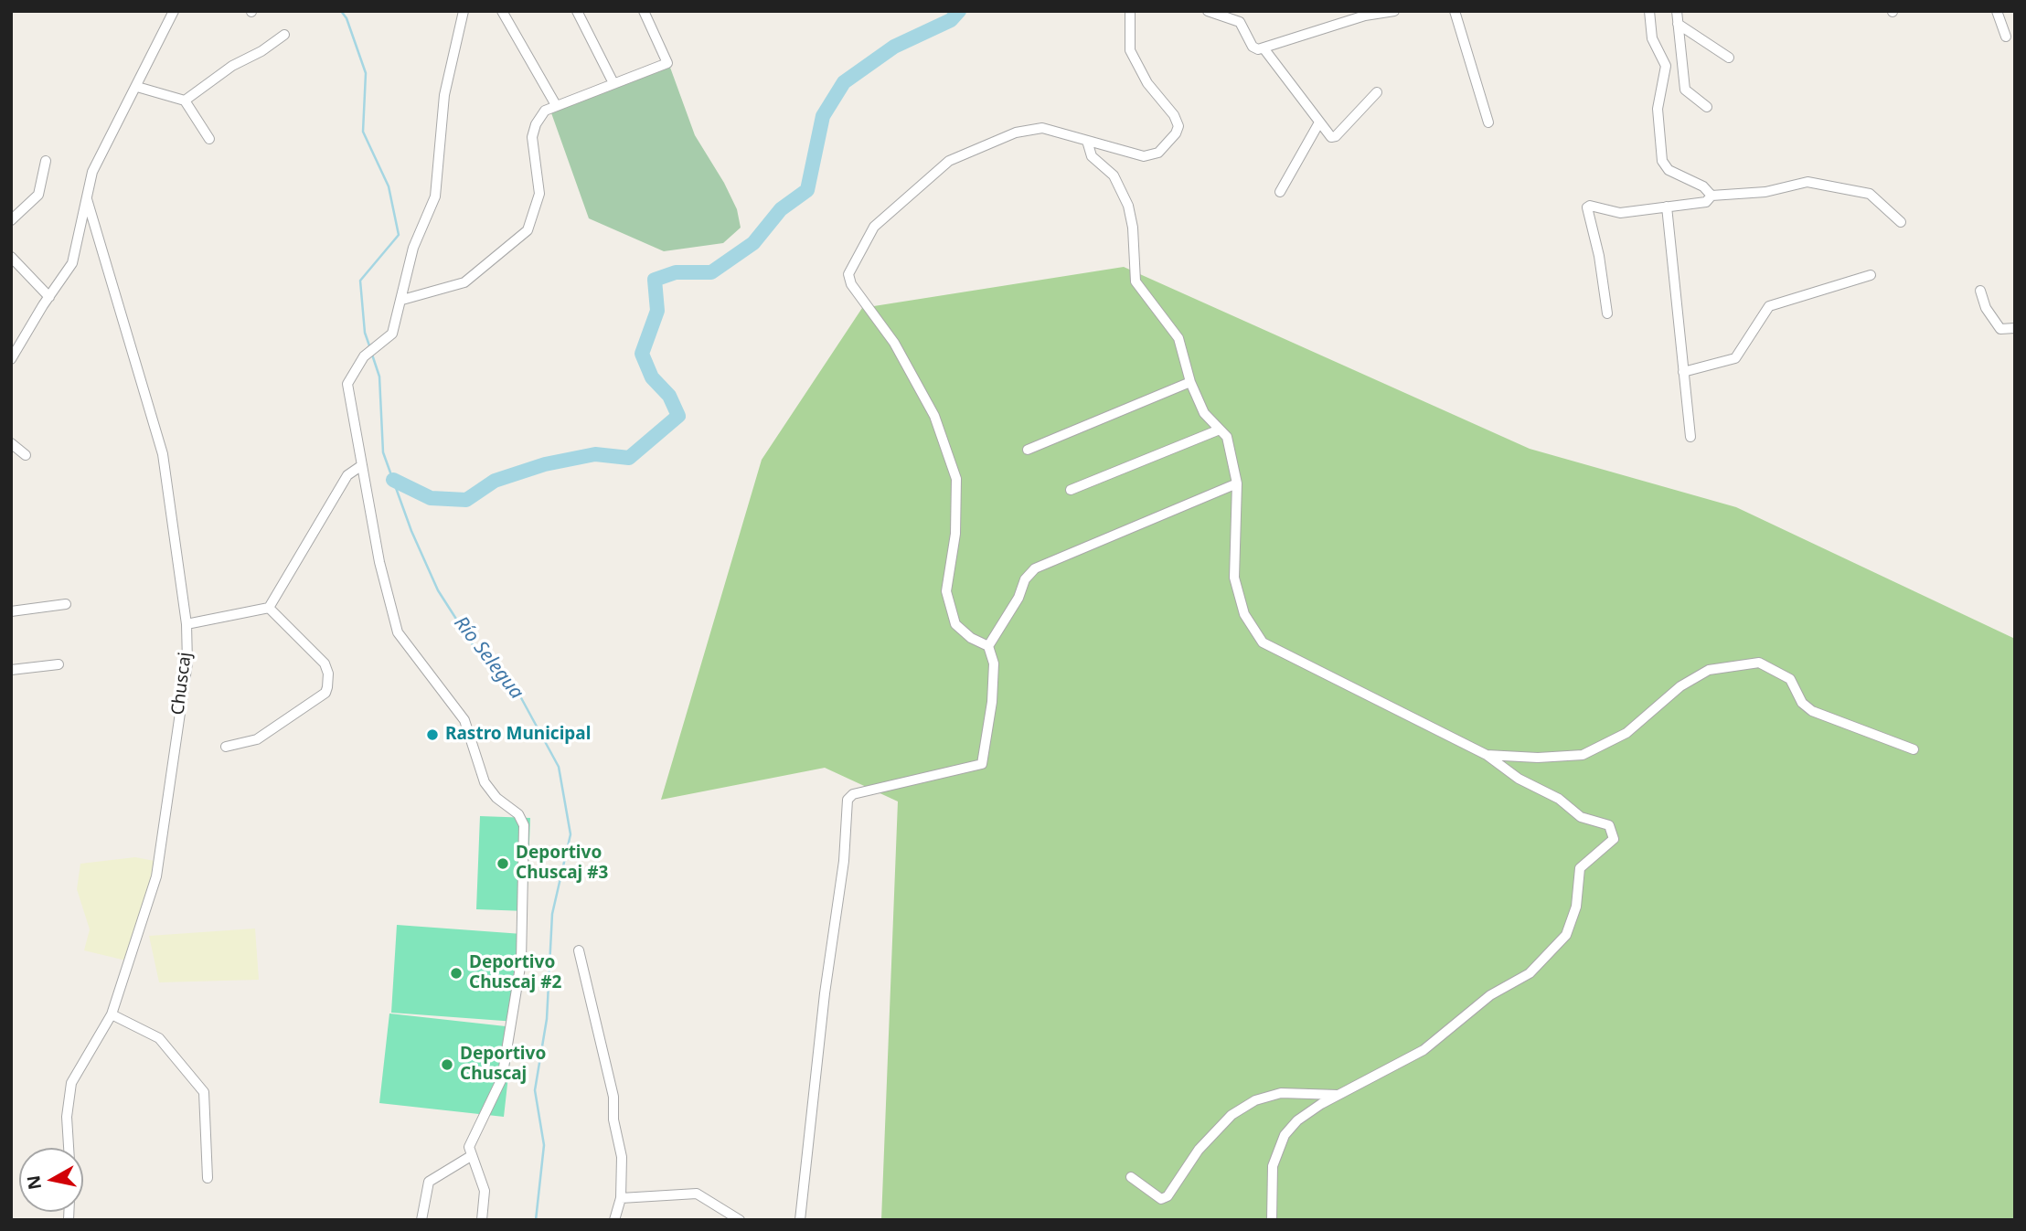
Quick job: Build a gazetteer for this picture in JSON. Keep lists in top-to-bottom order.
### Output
{
  "streets": {
    "street": ["Chuscaj"]
  },
  "water": ["Río Selegua"],
  "places": [
    "Rastro Municipal",
    "Deportivo Chuscaj #3",
    "Deportivo Chuscaj #2",
    "Deportivo Chuscaj"
  ],
  "north": "left"
}
